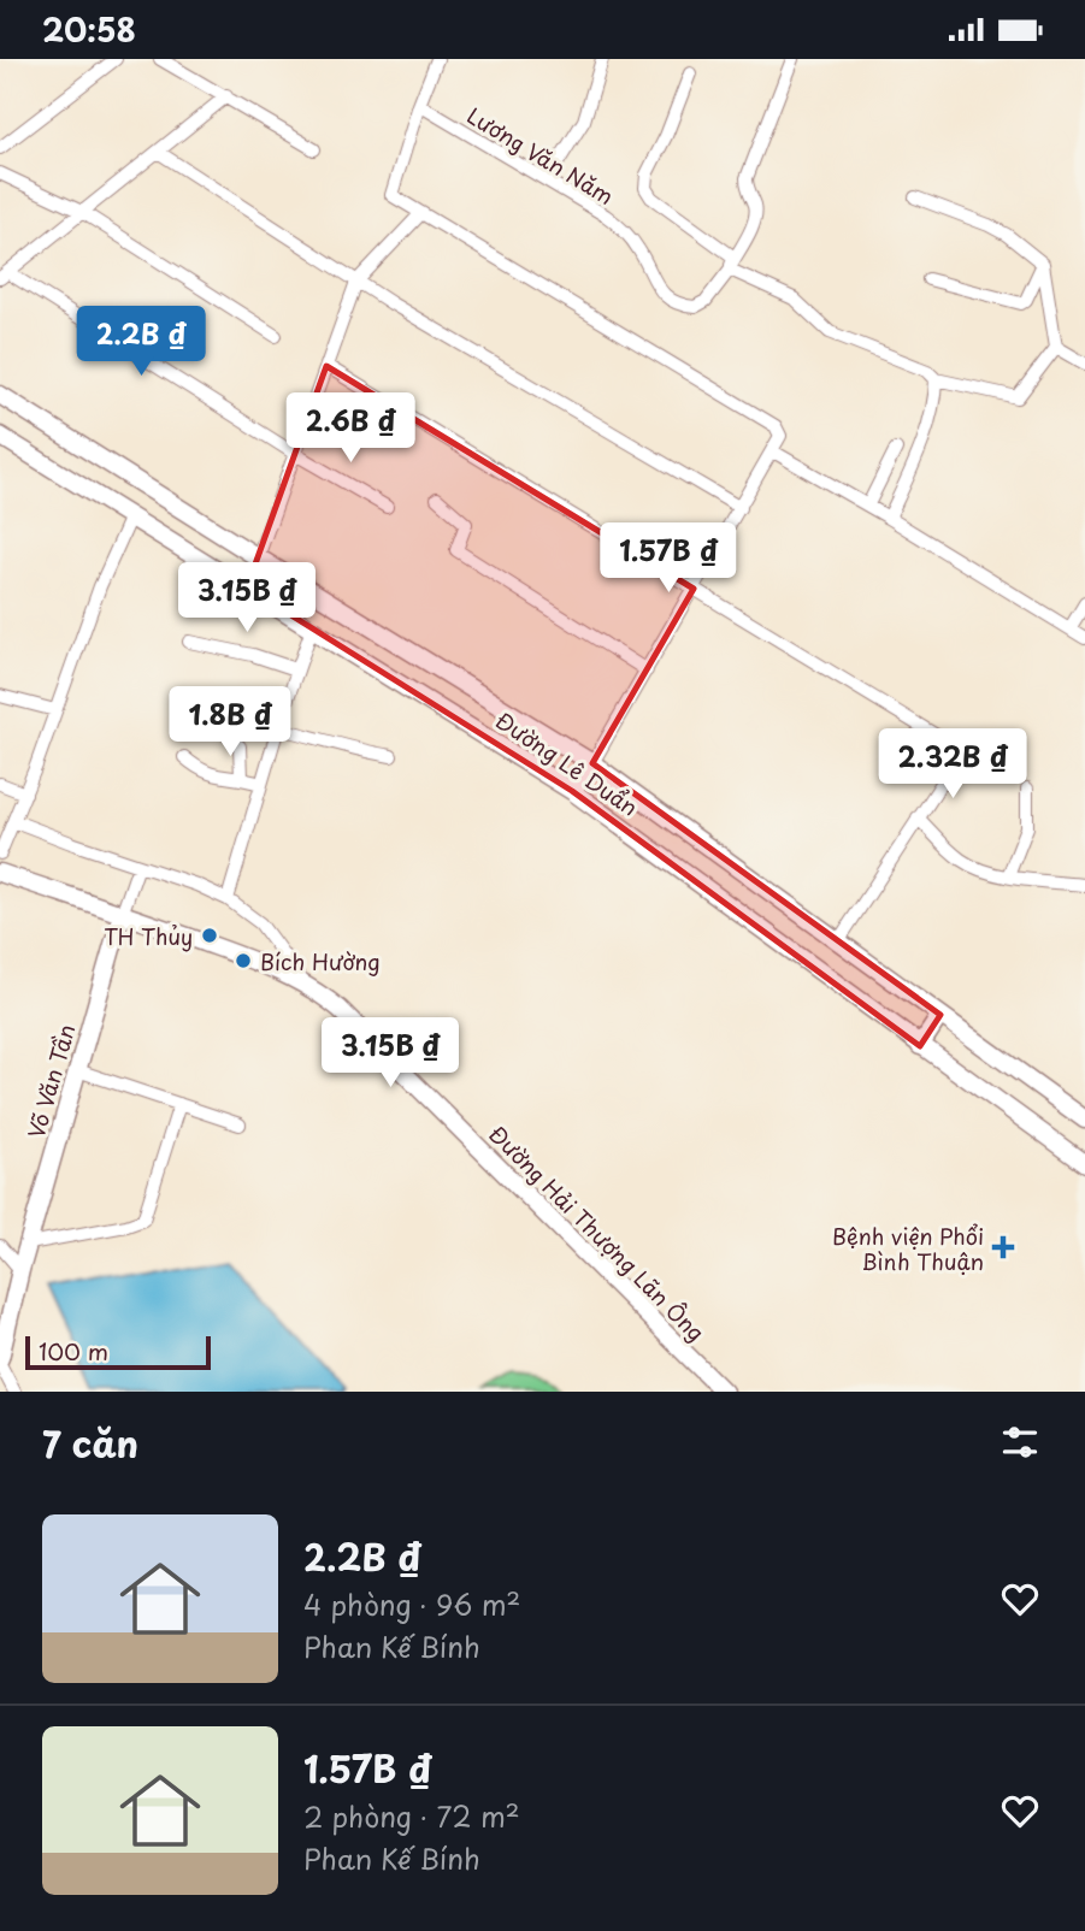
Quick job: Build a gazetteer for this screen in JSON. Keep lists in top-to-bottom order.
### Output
{
  "streets": {
    "main road": ["Đường Lê Duẩn", "Võ Văn Tần", "Đường Hải Thượng Lãn Ông"],
    "street": ["Lương Văn Năm"]
  },
  "crossings": [
    ["Võ Văn Tần", "Đường Hải Thượng Lãn Ông"]
  ],
  "places": {
    "other": ["TH Thủy", "Bích Hường"],
    "health": ["Bệnh viện Phổi Bình Thuận"]
  },
  "scale_bar": "100 m",
  "page": {
    "status": "20:58",
    "price": [
      "2.2B ₫",
      "2.6B ₫",
      "1.57B ₫",
      "3.15B ₫",
      "1.8B ₫",
      "2.32B ₫",
      "3.15B ₫"
    ],
    "scale": "100 m",
    "heading": "7 căn",
    "list": [
      {
        "name": "2.2B ₫",
        "note": "4 phòng · 96 m² · Phan Kế Bính"
      },
      {
        "name": "1.57B ₫",
        "note": "2 phòng · 72 m² · Phan Kế Bính"
      }
    ]
  }
}
